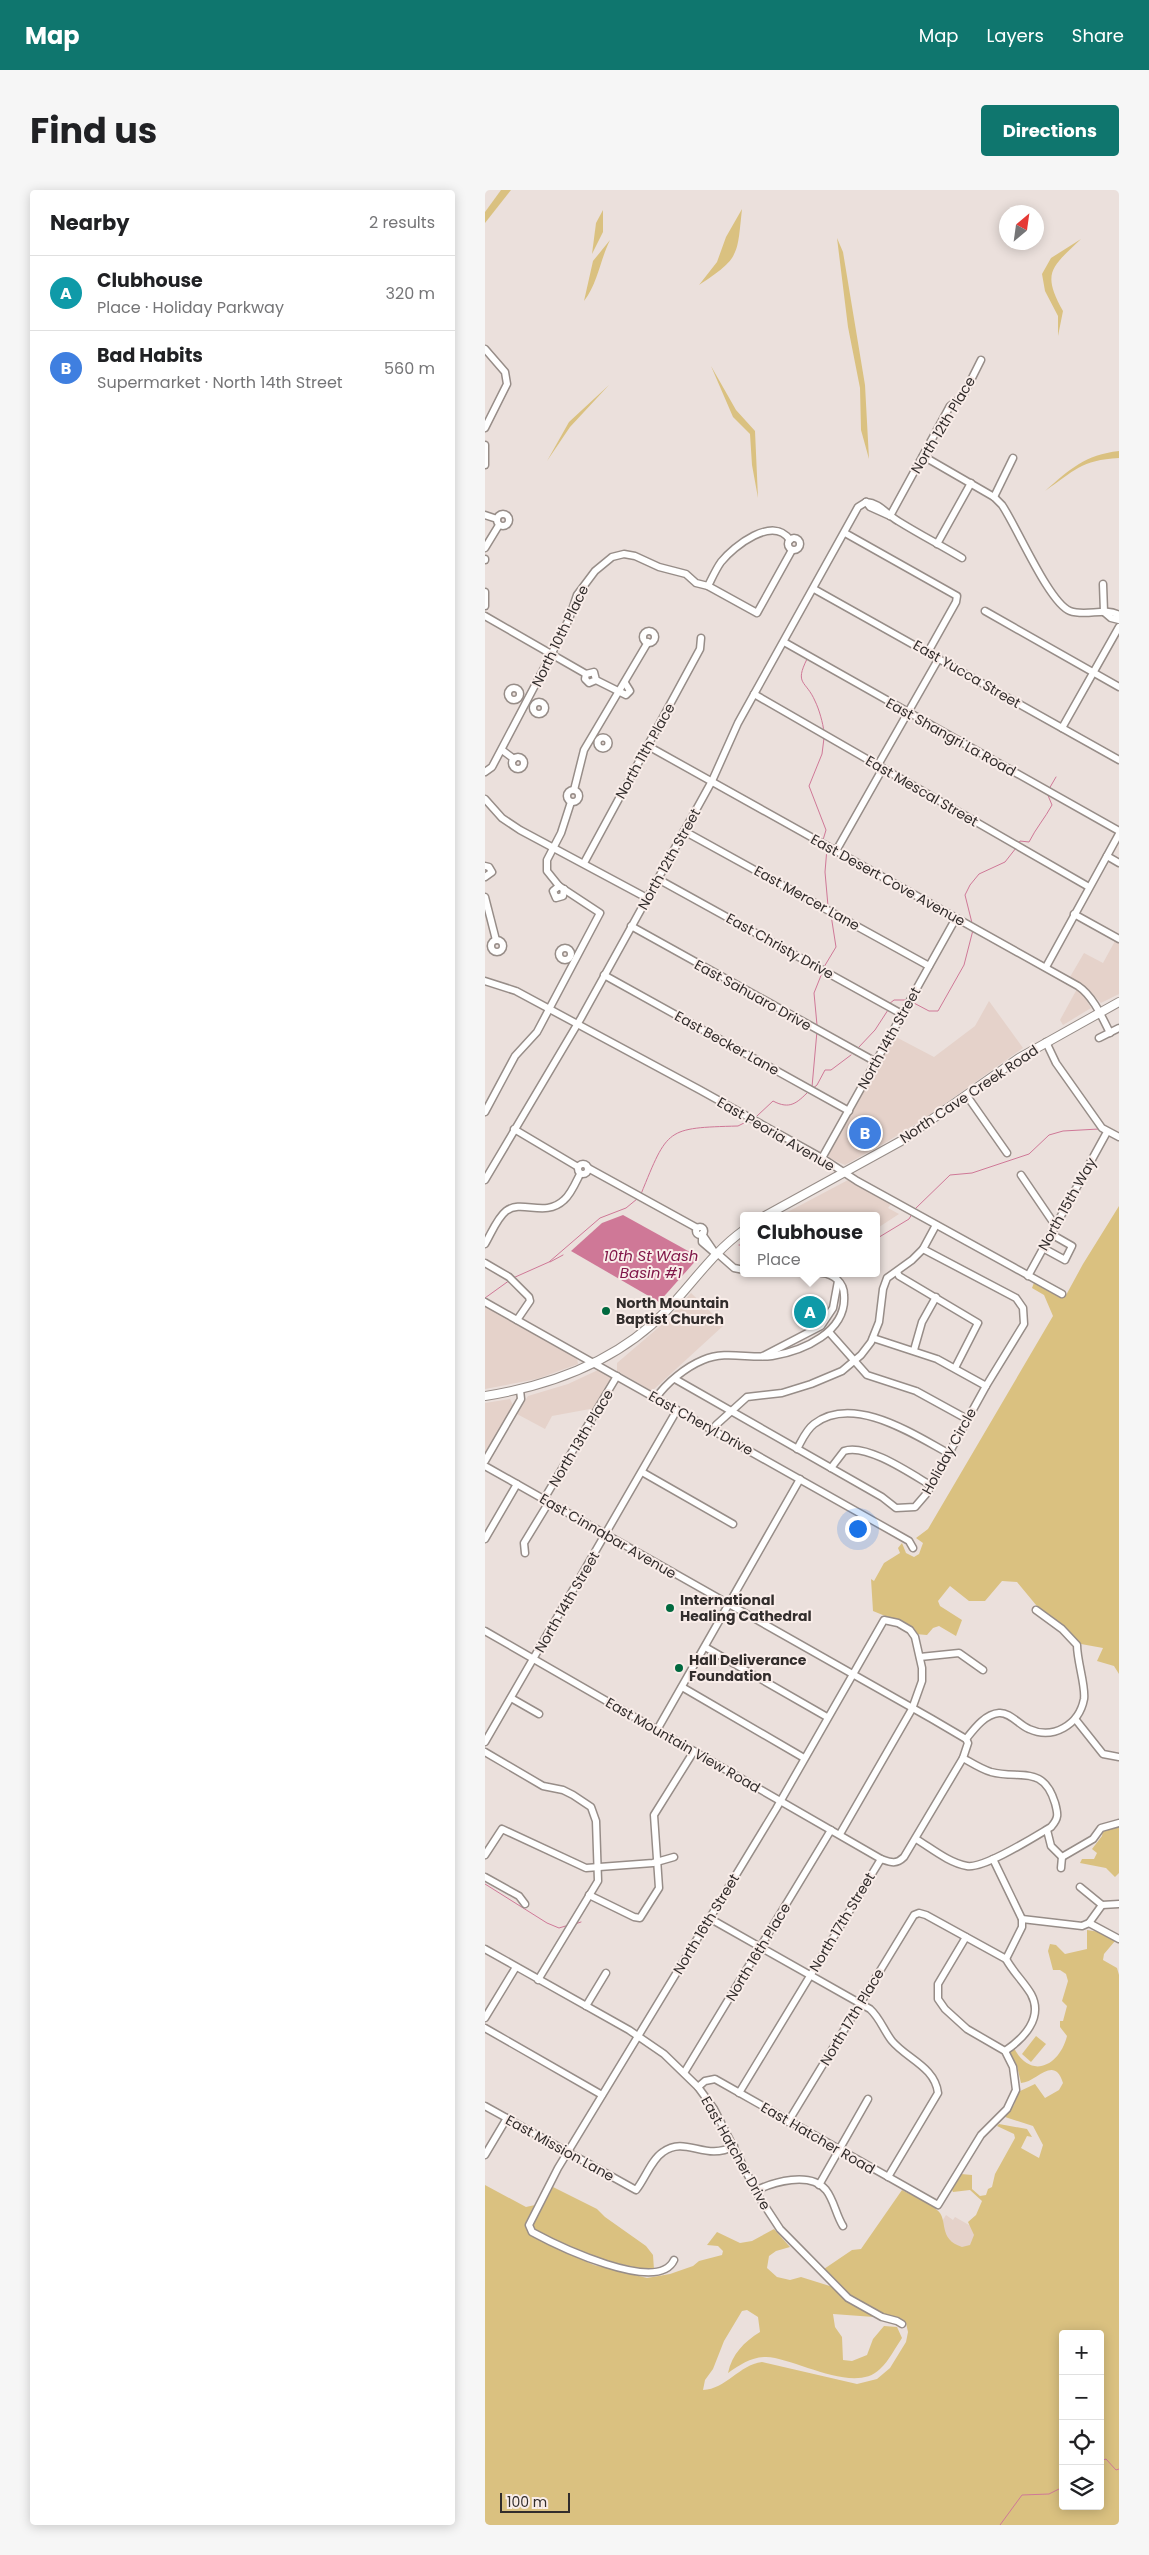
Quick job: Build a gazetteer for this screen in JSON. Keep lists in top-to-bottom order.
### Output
{
  "streets": {
    "main road": ["North Cave Creek Road"],
    "street": [
      "North 12th Place",
      "North 10th Place",
      "East Yucca Street",
      "East Shangri La Road",
      "North 11th Place",
      "East Mescal Street",
      "North 12th Street",
      "East Desert Cove Avenue",
      "East Mercer Lane",
      "East Christy Drive",
      "East Sahuaro Drive",
      "North 14th Street",
      "East Becker Lane",
      "East Peoria Avenue",
      "North 15th Way",
      "East Cheryl Drive",
      "North 13th Place",
      "Holiday Circle",
      "East Cinnabar Avenue",
      "East Mountain View Road",
      "North 17th Street",
      "North 16th Street",
      "North 16th Place",
      "North 17th Place",
      "East Hatcher Road",
      "East Mission Lane",
      "East Hatcher Drive"
    ]
  },
  "crossings": [
    ["North 12th Place", "North 12th Street"],
    ["East Yucca Street", "North 12th Street"],
    ["East Shangri La Road", "North 12th Street"],
    ["North 11th Place", "East Desert Cove Avenue"],
    ["East Mescal Street", "North 12th Street"],
    ["North 12th Street", "East Desert Cove Avenue"],
    ["North 12th Street", "East Mercer Lane"],
    ["North 12th Street", "East Christy Drive"],
    ["North 12th Street", "East Sahuaro Drive"],
    ["North 12th Street", "East Becker Lane"],
    ["North 12th Street", "East Peoria Avenue"],
    ["East Desert Cove Avenue", "North 14th Street"],
    ["East Desert Cove Avenue", "North Cave Creek Road"],
    ["East Mercer Lane", "North 14th Street"],
    ["East Christy Drive", "North 14th Street"],
    ["East Sahuaro Drive", "North 14th Street"],
    ["North 14th Street", "East Becker Lane"],
    ["North 14th Street", "East Peoria Avenue"],
    ["North 14th Street", "East Cheryl Drive"],
    ["North 14th Street", "East Cinnabar Avenue"],
    ["North 14th Street", "East Mountain View Road"],
    ["North Cave Creek Road", "East Peoria Avenue"],
    ["East Peoria Avenue", "North 15th Way"],
    ["East Cheryl Drive", "North 13th Place"],
    ["North 13th Place", "East Cinnabar Avenue"],
    ["East Cinnabar Avenue", "North 17th Street"],
    ["East Cinnabar Avenue", "North 16th Street"],
    ["East Mountain View Road", "North 17th Street"],
    ["East Mountain View Road", "North 16th Street"],
    ["East Mountain View Road", "North 16th Place"],
    ["North 17th Street", "East Hatcher Road"],
    ["North 16th Street", "East Mission Lane"],
    ["North 16th Street", "East Hatcher Drive"],
    ["North 16th Place", "East Hatcher Drive"],
    ["North 17th Place", "East Hatcher Road"],
    ["East Hatcher Road", "East Hatcher Drive"],
    ["East Mission Lane", "East Hatcher Drive"]
  ],
  "water": ["10th St Wash Basin #1"],
  "places": ["North Mountain Baptist Church", "International Healing Cathedral", "Hall Deliverance Foundation"],
  "scale_bar": "100 m",
  "north": "top right",
  "page": {
    "header": "Map",
    "nav": ["Map", "Layers", "Share"],
    "title": "Find us",
    "buttons": "Directions",
    "heading": ["Nearby", "2 results"],
    "list": [
      {
        "mark": "A",
        "name": "Clubhouse",
        "note": "Place · Holiday Parkway",
        "value": "320 m"
      },
      {
        "mark": "B",
        "name": "Bad Habits",
        "note": "Supermarket · North 14th Street",
        "value": "560 m"
      }
    ],
    "pins": ["B", "A"],
    "popup": ["Clubhouse", "Place"],
    "map_buttons": ["+", "−"],
    "scale": "100 m"
  }
}
